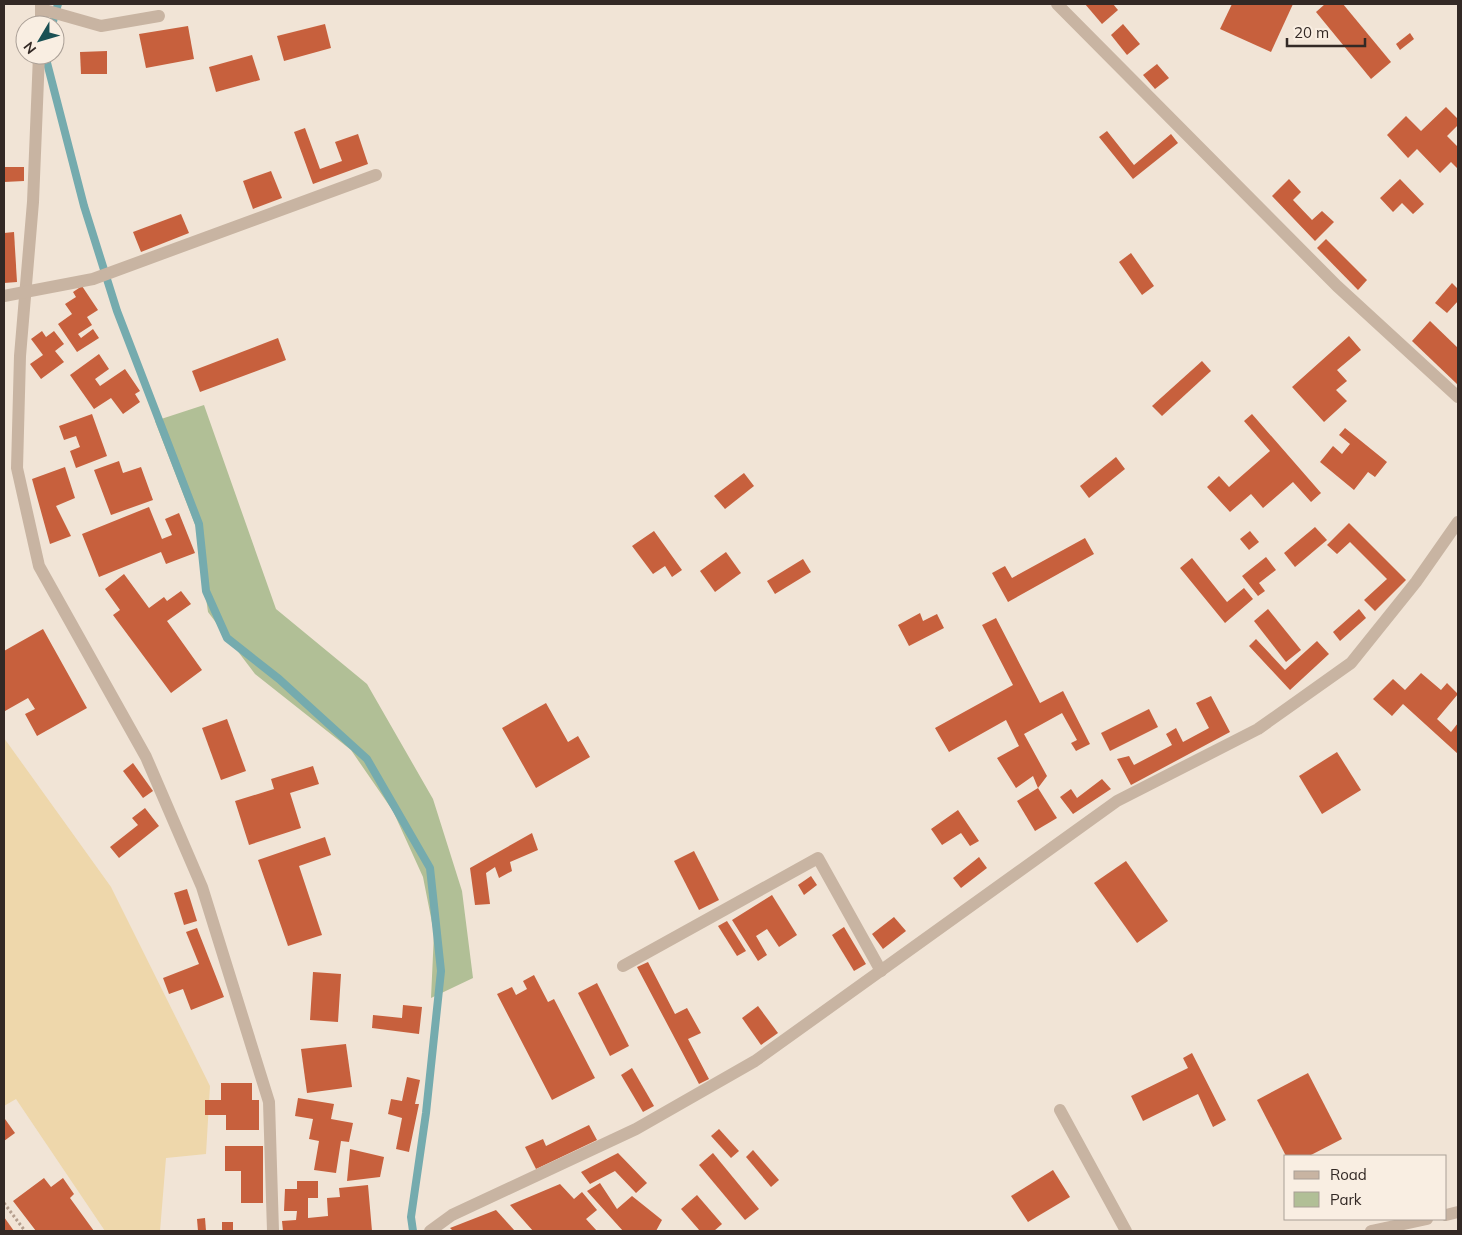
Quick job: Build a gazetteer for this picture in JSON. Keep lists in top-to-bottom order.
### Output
{
  "legend": ["Road", "Park"],
  "scale_bar": "20 m",
  "north": "bottom left"
}
